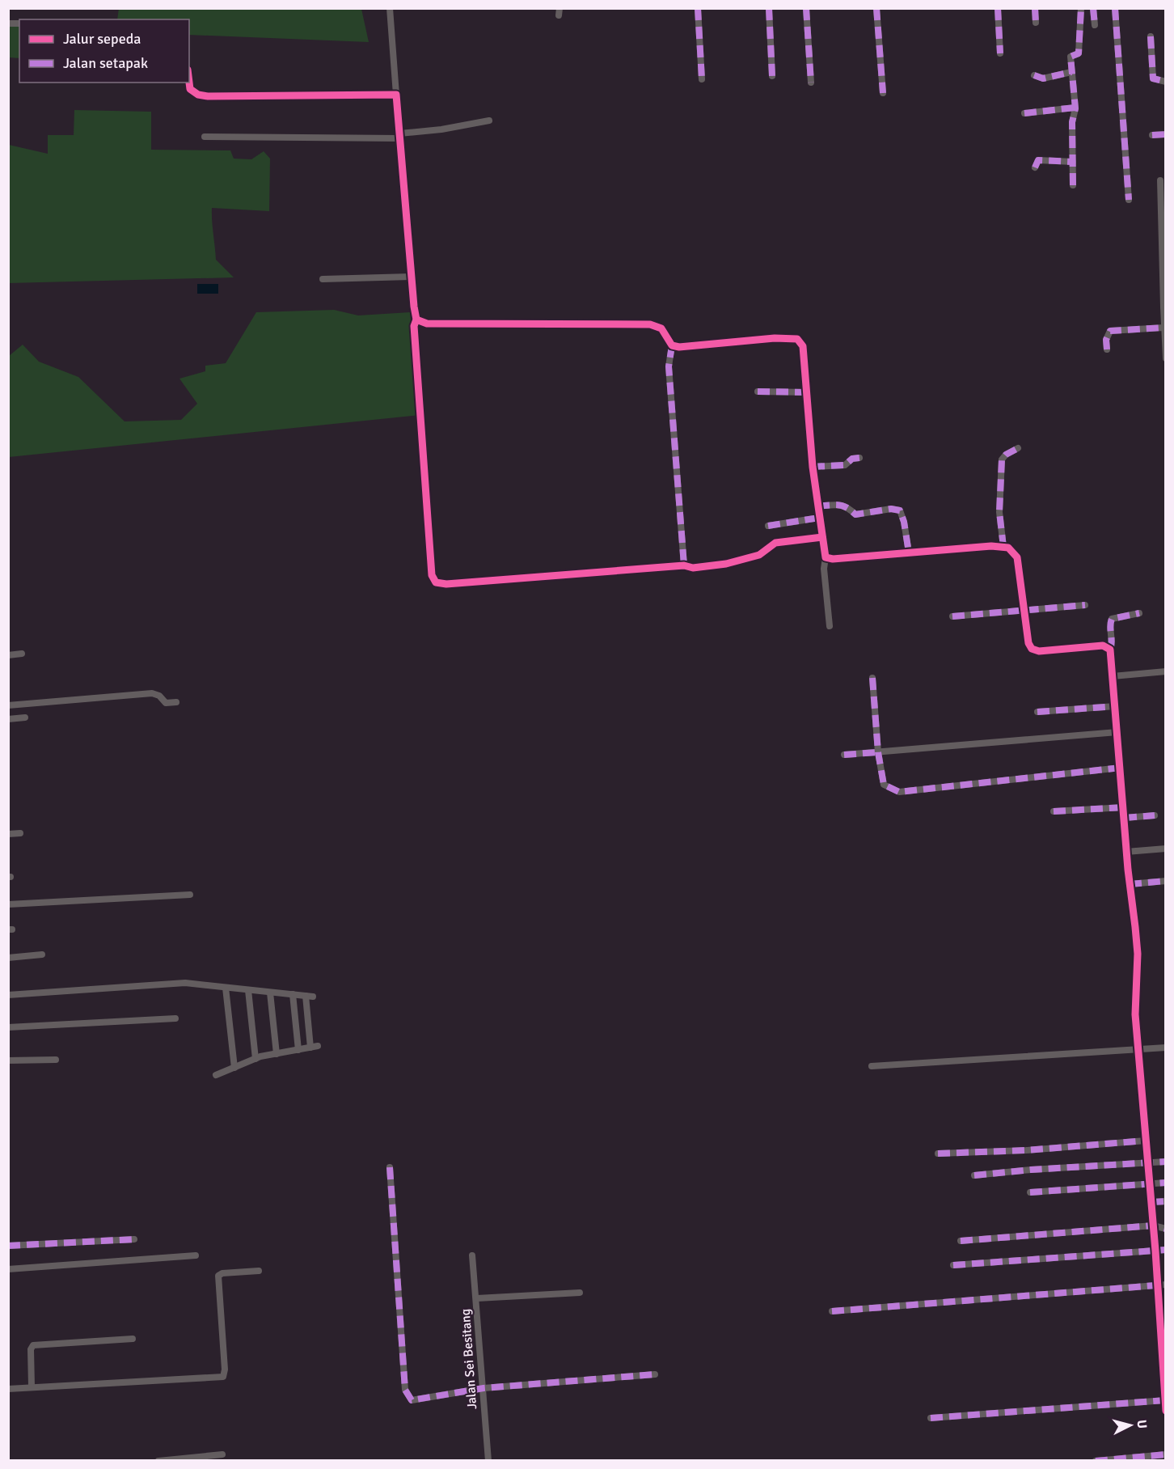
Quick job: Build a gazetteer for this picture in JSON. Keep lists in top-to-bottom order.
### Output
{
  "streets": {
    "street": ["Jalan Sei Besitang"]
  },
  "legend": ["Jalur sepeda", "Jalan setapak"],
  "north": "right"
}
